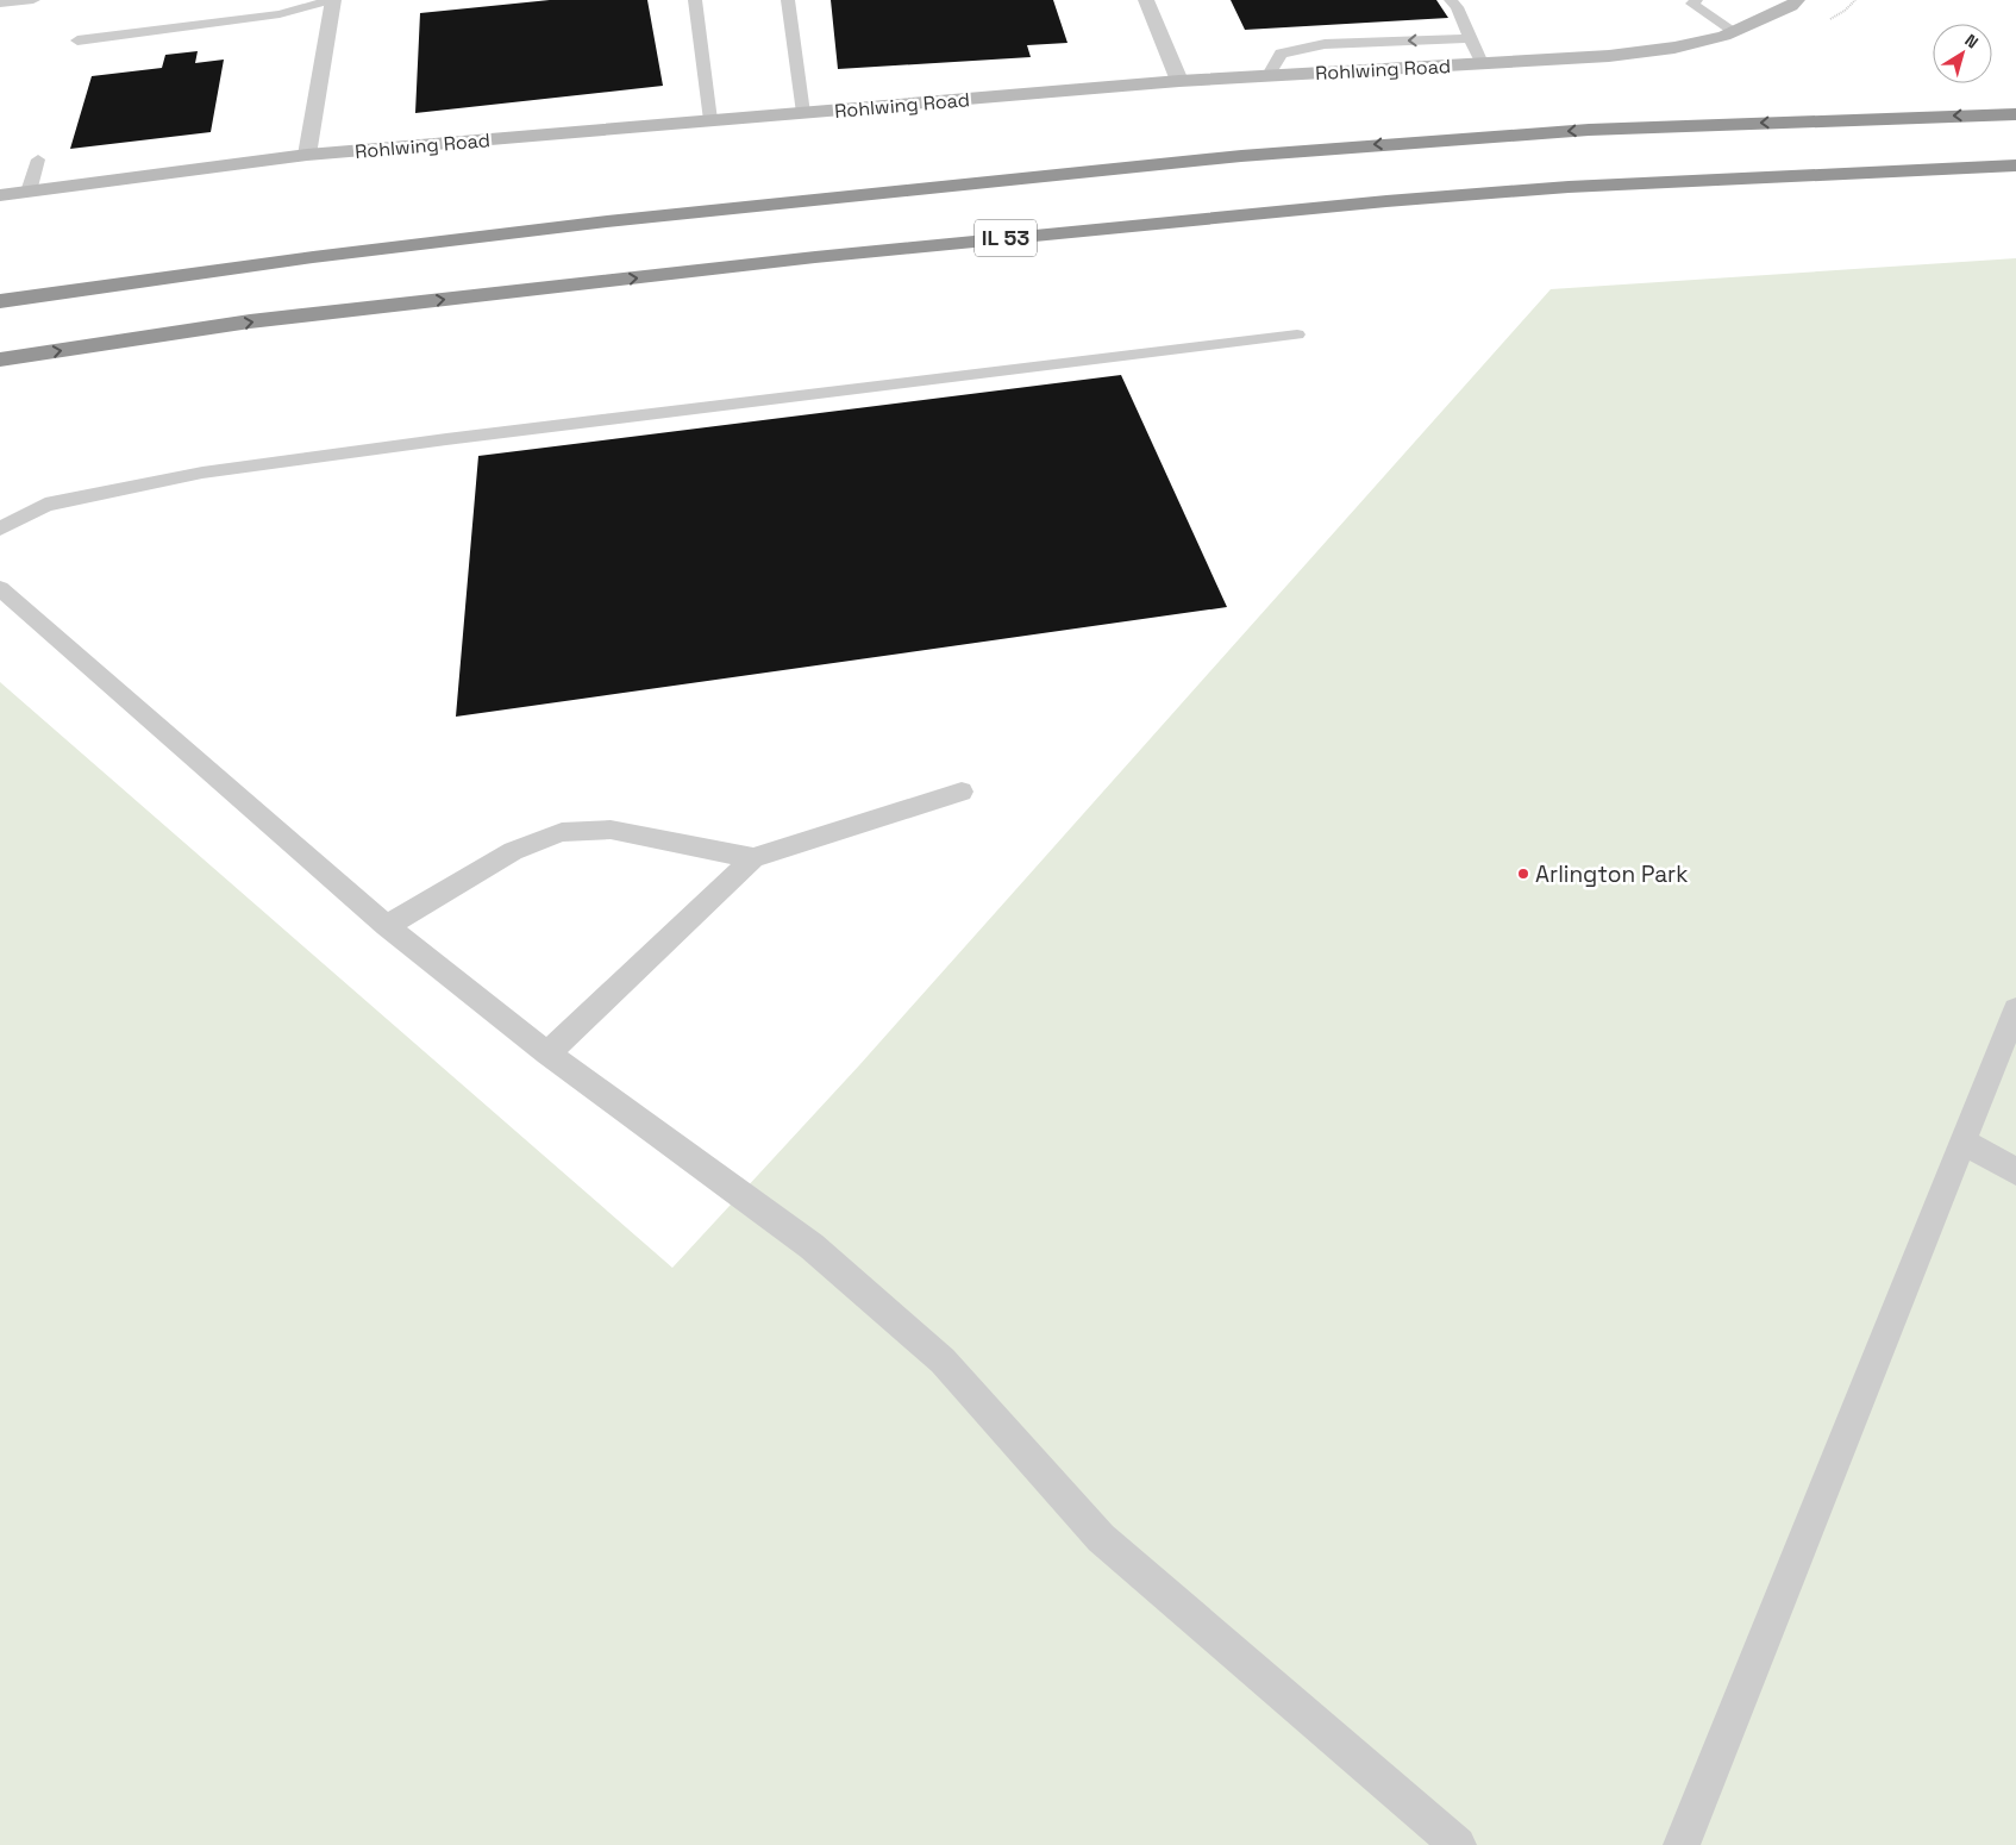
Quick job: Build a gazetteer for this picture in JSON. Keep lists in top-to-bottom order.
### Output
{
  "streets": {
    "highway": ["IL 53"],
    "main road": ["Rohlwing Road"]
  },
  "places": ["Arlington Park"],
  "north": "top right"
}
